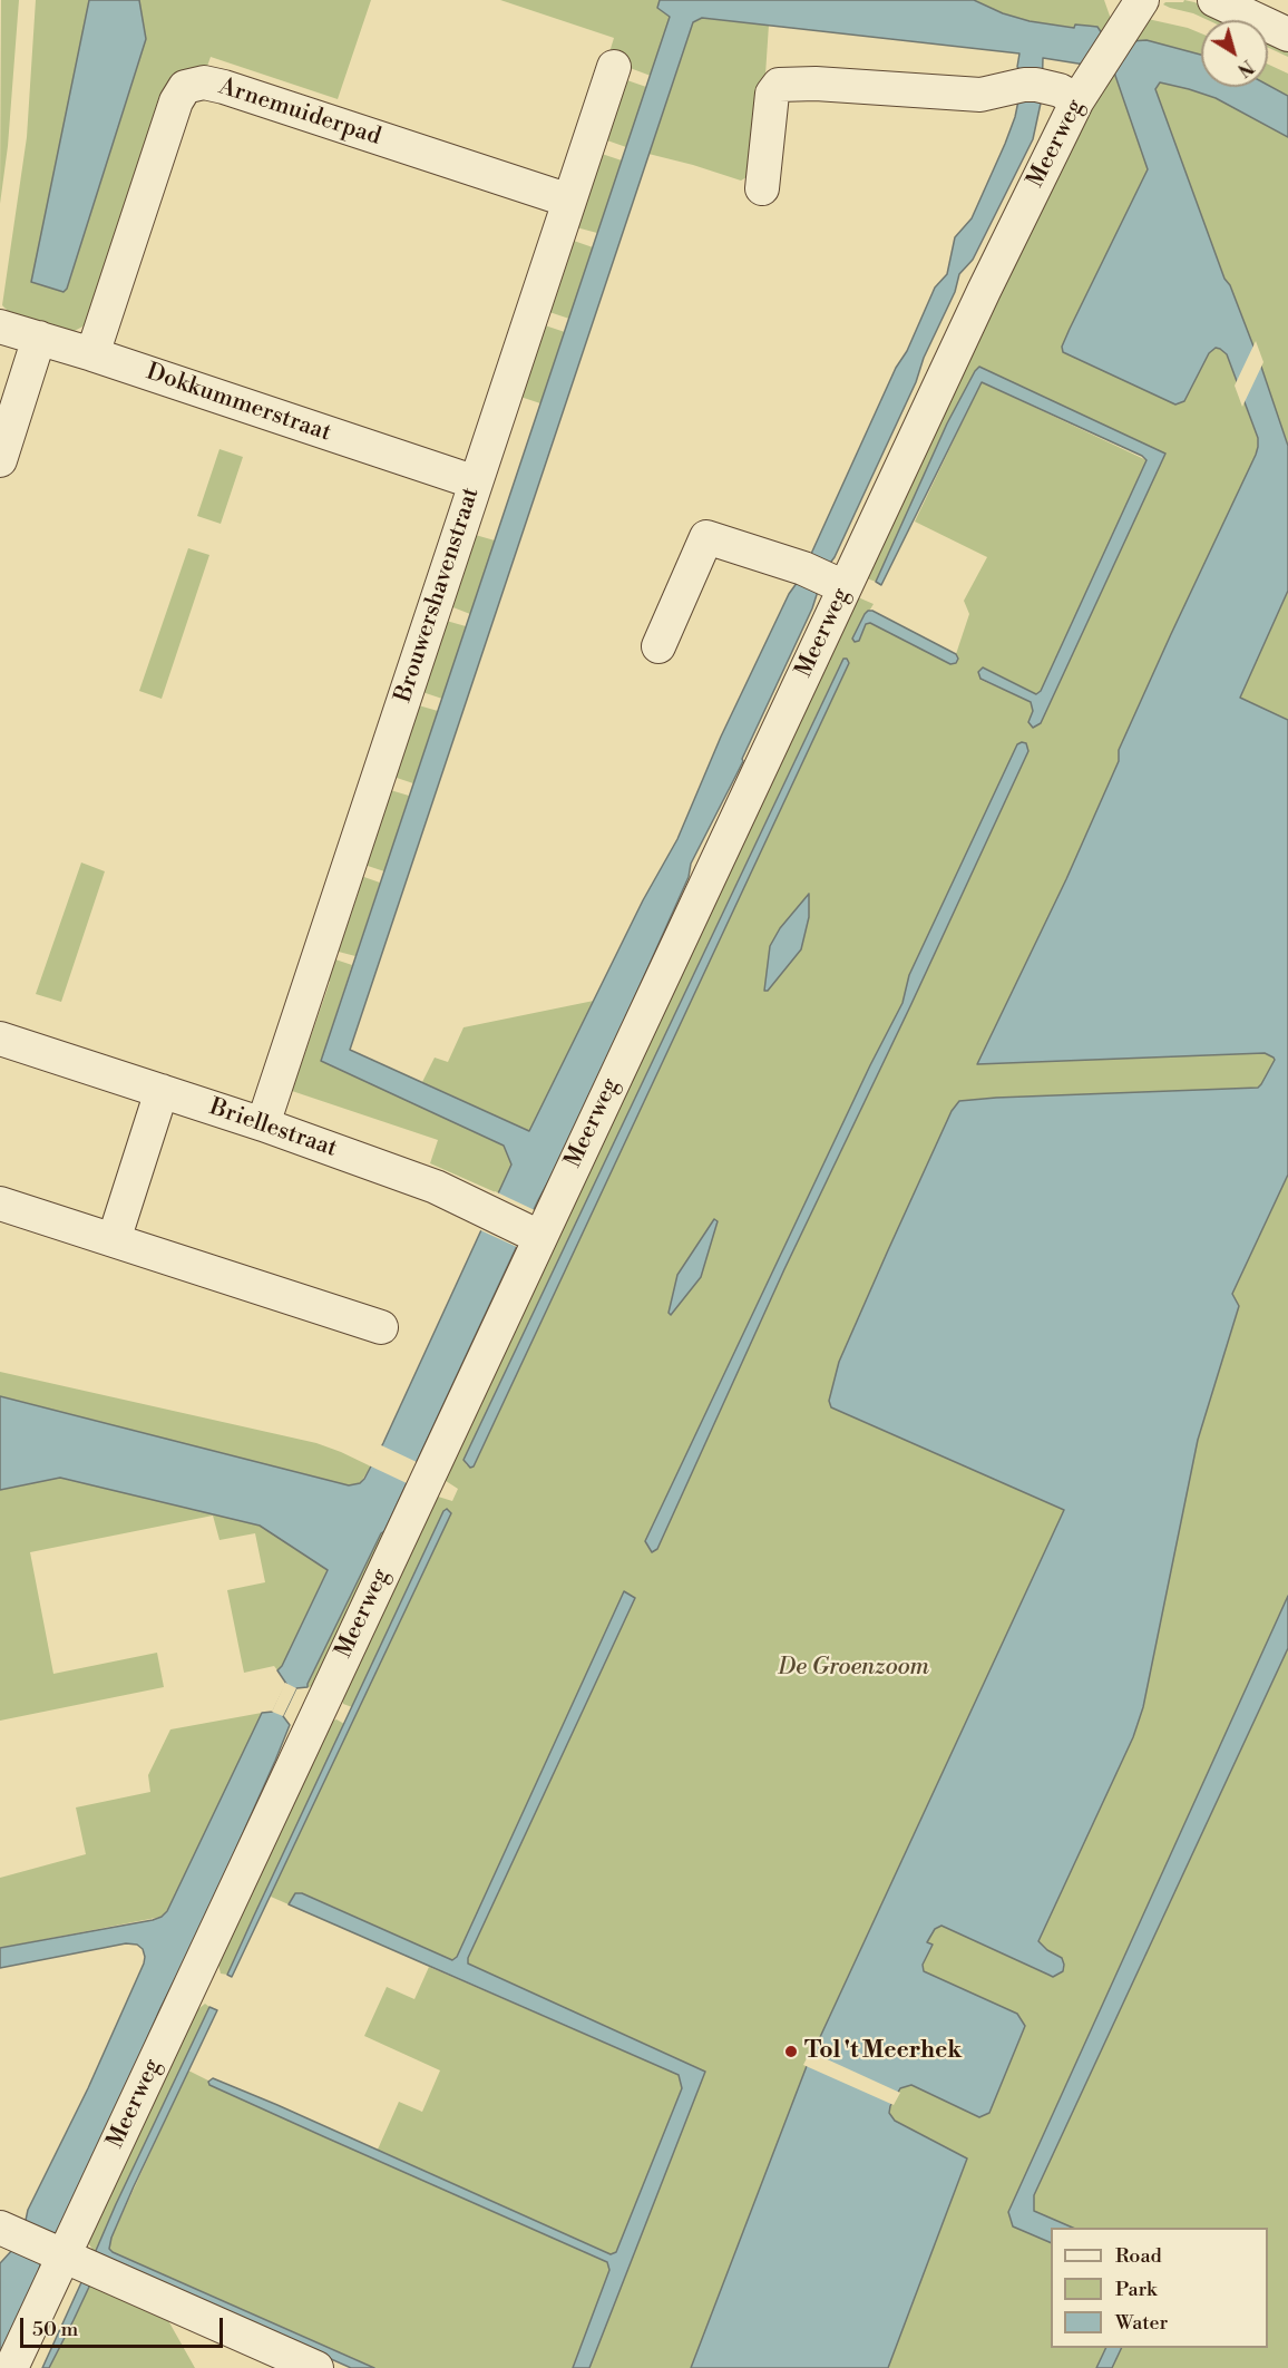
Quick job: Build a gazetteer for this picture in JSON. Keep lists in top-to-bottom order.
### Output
{
  "streets": {
    "street": [
      "Arnemuiderpad",
      "Meerweg",
      "Dokkummerstraat",
      "Brouwershavenstraat",
      "Briellestraat"
    ]
  },
  "crossings": [
    ["Arnemuiderpad", "Dokkummerstraat"],
    ["Arnemuiderpad", "Brouwershavenstraat"],
    ["Meerweg", "Briellestraat"],
    ["Dokkummerstraat", "Brouwershavenstraat"],
    ["Brouwershavenstraat", "Briellestraat"]
  ],
  "parks": ["De Groenzoom"],
  "places": ["Tol 't Meerhek"],
  "legend": ["Road", "Park", "Water"],
  "scale_bar": "50 m",
  "north": "bottom right"
}
